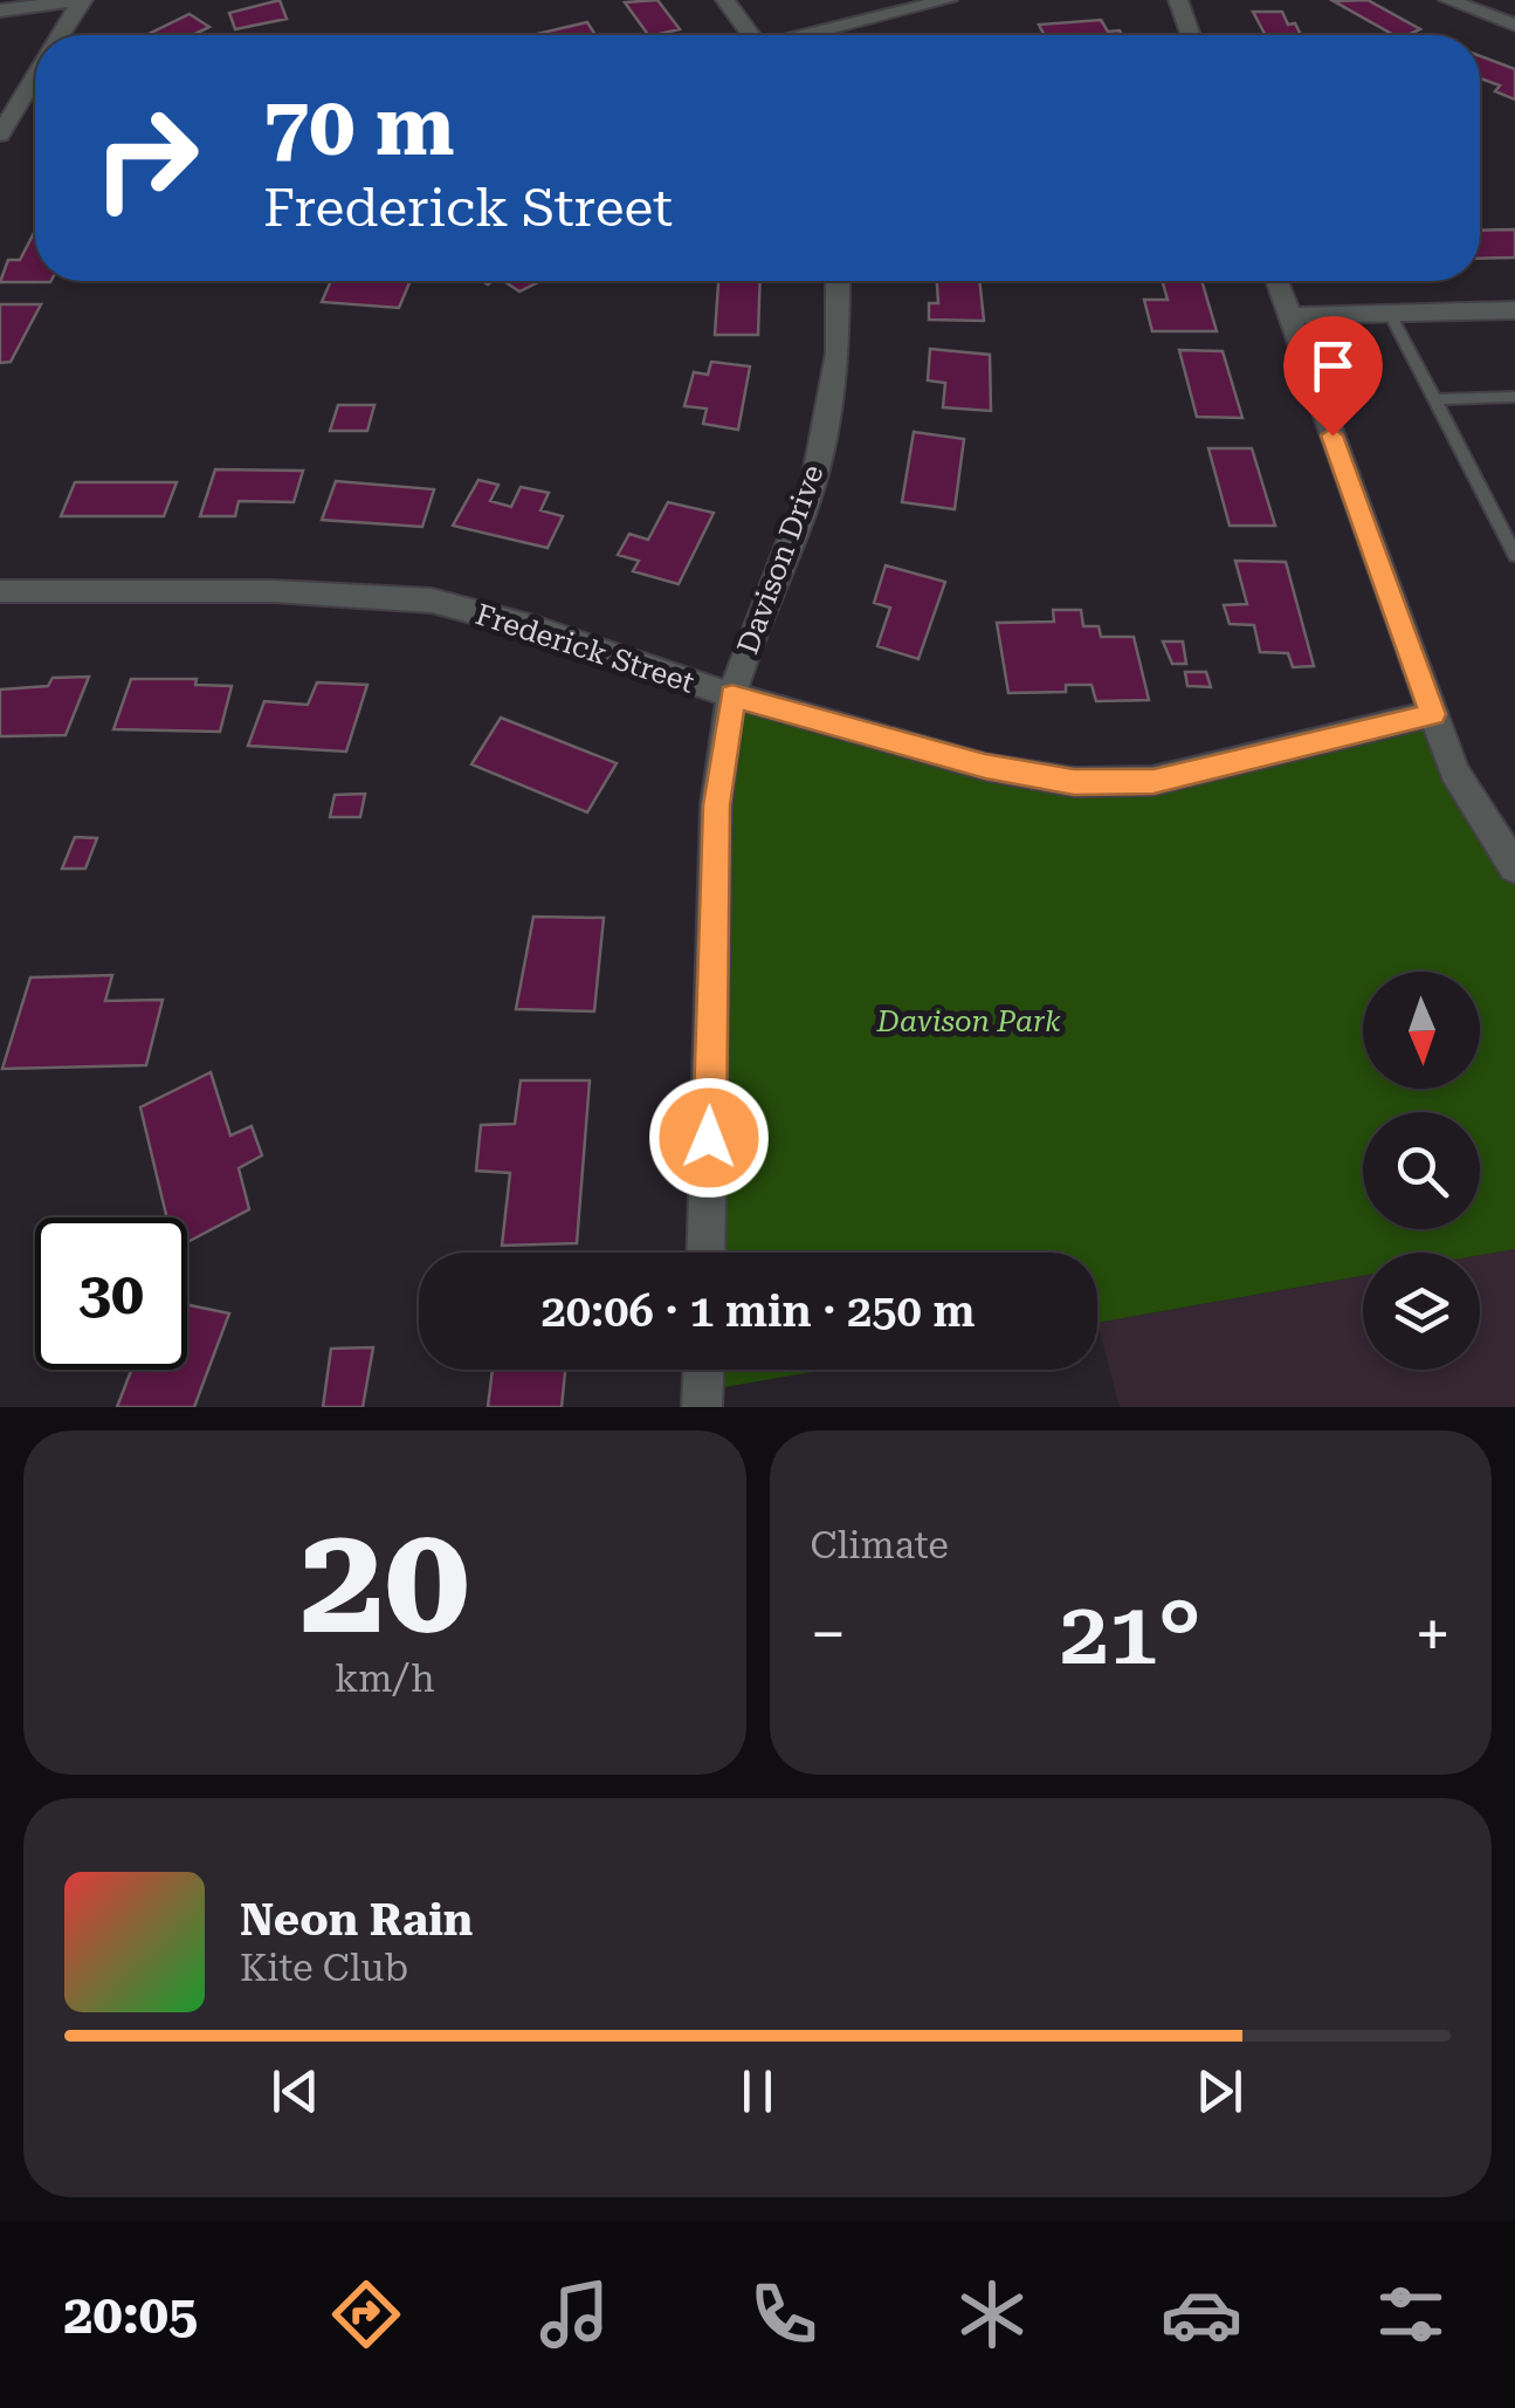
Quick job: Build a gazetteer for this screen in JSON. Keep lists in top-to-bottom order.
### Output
{
  "streets": {
    "street": ["Davison Drive", "Frederick Street"]
  },
  "crossings": [
    ["Davison Drive", "Frederick Street"]
  ],
  "parks": ["Davison Park"],
  "north": "bottom",
  "page": {
    "turn": ["70 m", "Frederick Street"],
    "limit": "30",
    "trip": "20:06 · 1 min · 250 m",
    "tile": [
      ["20", "km/h"],
      "Climate"
    ],
    "heat": ["−", "21°", "+"],
    "song": ["Neon Rain", "Kite Club"],
    "tabs": "20:05"
  }
}
